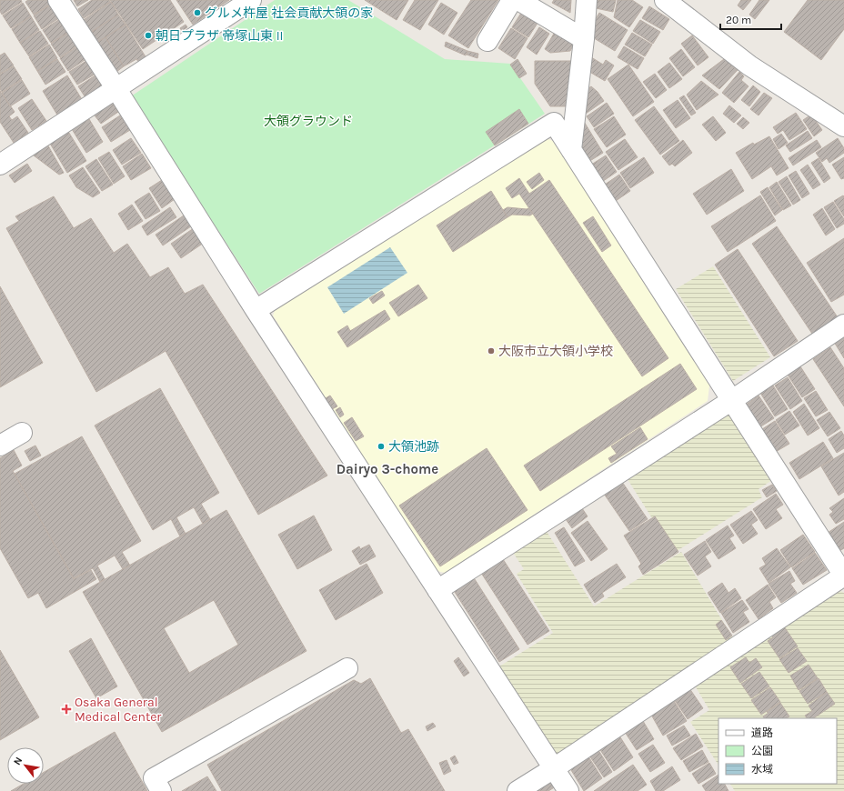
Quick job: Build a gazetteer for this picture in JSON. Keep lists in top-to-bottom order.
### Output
{
  "districts": ["Dairyo 3-chome"],
  "parks": ["大領グラウンド"],
  "places": {
    "other": [
      "グルメ杵屋 社会貢献大領の家",
      "朝日プラザ 帝塚山東 II",
      "大阪市立大領小学校",
      "大領池跡"
    ],
    "health": ["Osaka General Medical Center"]
  },
  "legend": ["道路", "公園", "水域"],
  "scale_bar": "20 m",
  "north": "top left"
}
